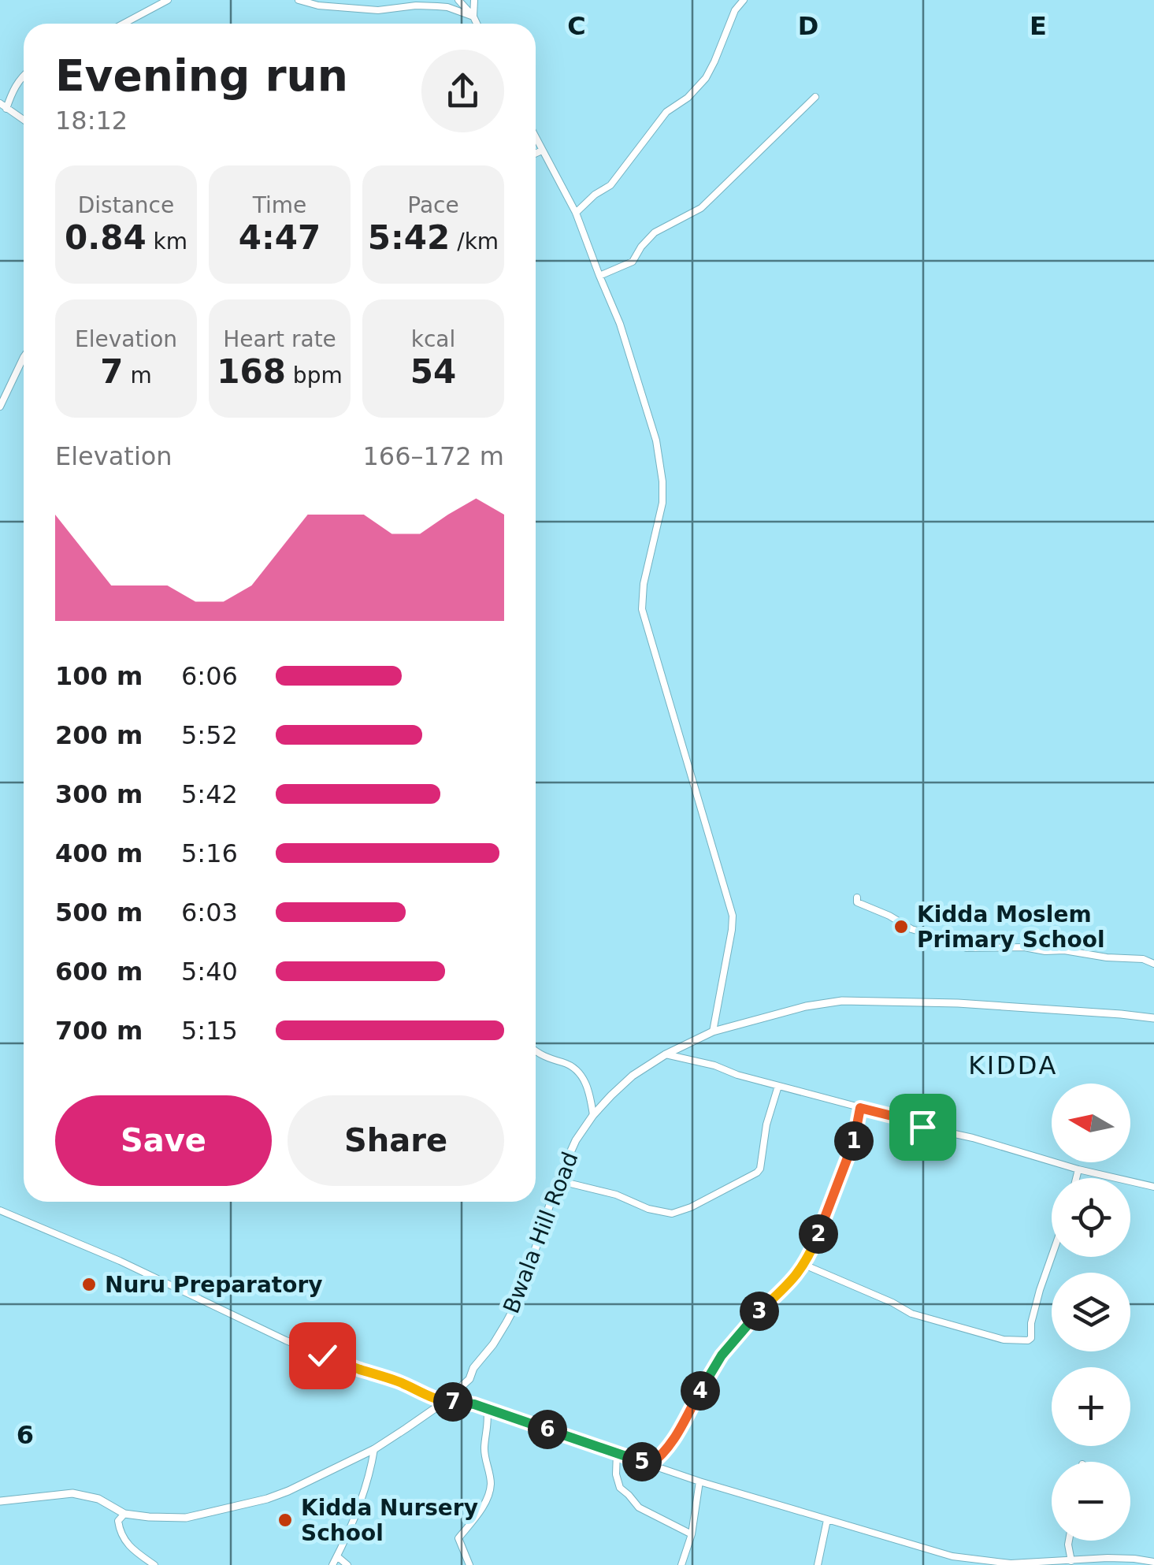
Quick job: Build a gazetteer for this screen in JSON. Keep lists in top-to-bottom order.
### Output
{
  "streets": {
    "street": ["Bwala Hill Road"]
  },
  "districts": ["KIDDA"],
  "places": ["Kidda Moslem Primary School", "Nuru Preparatory", "Kidda Nursery School"],
  "north": "left",
  "page": {
    "heading": ["Evening run", "18:12"],
    "stats": [
      ["Distance", "0.84 km"],
      ["Time", "4:47"],
      ["Pace", "5:42 /km"],
      ["Elevation", "7 m"],
      ["Heart rate", "168 bpm"],
      ["kcal", "54"]
    ],
    "chart": ["Elevation", "166–172 m"],
    "list": [
      {
        "name": "100 m",
        "note": "6:06"
      },
      {
        "name": "200 m",
        "note": "5:52"
      },
      {
        "name": "300 m",
        "note": "5:42"
      },
      {
        "name": "400 m",
        "note": "5:16"
      },
      {
        "name": "500 m",
        "note": "6:03"
      },
      {
        "name": "600 m",
        "note": "5:40"
      },
      {
        "name": "700 m",
        "note": "5:15"
      }
    ],
    "buttons": ["Save", "Share"],
    "map_buttons": ["+", "−"],
    "pins": [
      "1",
      "2",
      "3",
      "4",
      "7",
      "6",
      "5"
    ]
  },
  "grid": {
    "columns": ["C", "D", "E"],
    "rows": ["6"]
  }
}
